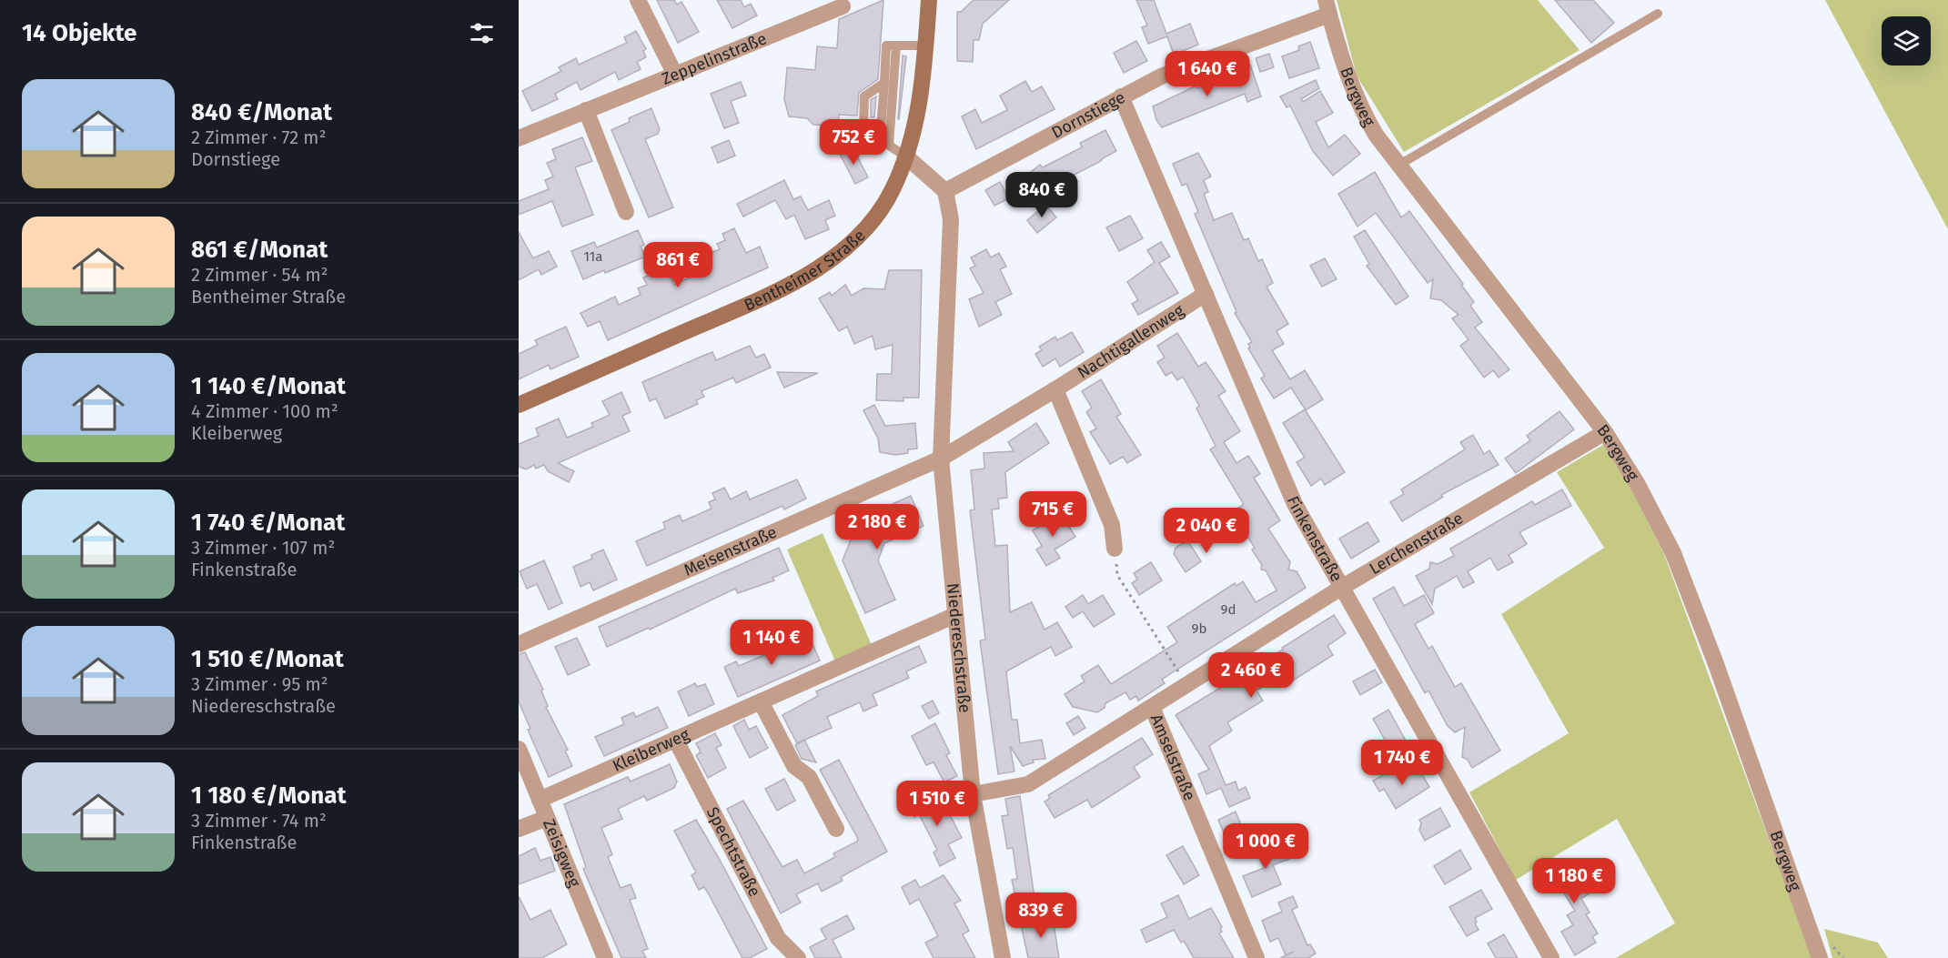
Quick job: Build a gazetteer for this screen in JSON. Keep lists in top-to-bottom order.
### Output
{
  "streets": {
    "main road": ["Bentheimer Straße"],
    "street": [
      "Zeppelinstraße",
      "Bergweg",
      "Dornstiege",
      "Nachtigallenweg",
      "Finkenstraße",
      "Lerchenstraße",
      "Meisenstraße",
      "Niedereschstraße",
      "Kleiberweg",
      "Amselstraße",
      "Spechtstraße",
      "Zeisigweg"
    ]
  },
  "crossings": [
    ["Bergweg", "Dornstiege"],
    ["Bergweg", "Lerchenstraße"],
    ["Dornstiege", "Finkenstraße"],
    ["Dornstiege", "Niedereschstraße"],
    ["Nachtigallenweg", "Finkenstraße"],
    ["Nachtigallenweg", "Meisenstraße"],
    ["Nachtigallenweg", "Niedereschstraße"],
    ["Finkenstraße", "Lerchenstraße"],
    ["Lerchenstraße", "Niedereschstraße"],
    ["Lerchenstraße", "Amselstraße"],
    ["Meisenstraße", "Niedereschstraße"],
    ["Niedereschstraße", "Kleiberweg"],
    ["Kleiberweg", "Spechtstraße"],
    ["Kleiberweg", "Zeisigweg"]
  ],
  "house_numbers": ["11a", "9d", "9b"],
  "page": {
    "heading": "14 Objekte",
    "price": [
      "1 640 €",
      "752 €",
      "840 €",
      "861 €",
      "715 €",
      "2 180 €",
      "2 040 €",
      "1 140 €",
      "2 460 €",
      "1 740 €",
      "1 510 €",
      "1 000 €",
      "1 180 €",
      "839 €"
    ],
    "list": [
      {
        "name": "840 €/Monat",
        "note": "2 Zimmer · 72 m² · Dornstiege"
      },
      {
        "name": "861 €/Monat",
        "note": "2 Zimmer · 54 m² · Bentheimer Straße"
      },
      {
        "name": "1 140 €/Monat",
        "note": "4 Zimmer · 100 m² · Kleiberweg"
      },
      {
        "name": "1 740 €/Monat",
        "note": "3 Zimmer · 107 m² · Finkenstraße"
      },
      {
        "name": "1 510 €/Monat",
        "note": "3 Zimmer · 95 m² · Niedereschstraße"
      },
      {
        "name": "1 180 €/Monat",
        "note": "3 Zimmer · 74 m² · Finkenstraße"
      }
    ]
  }
}
